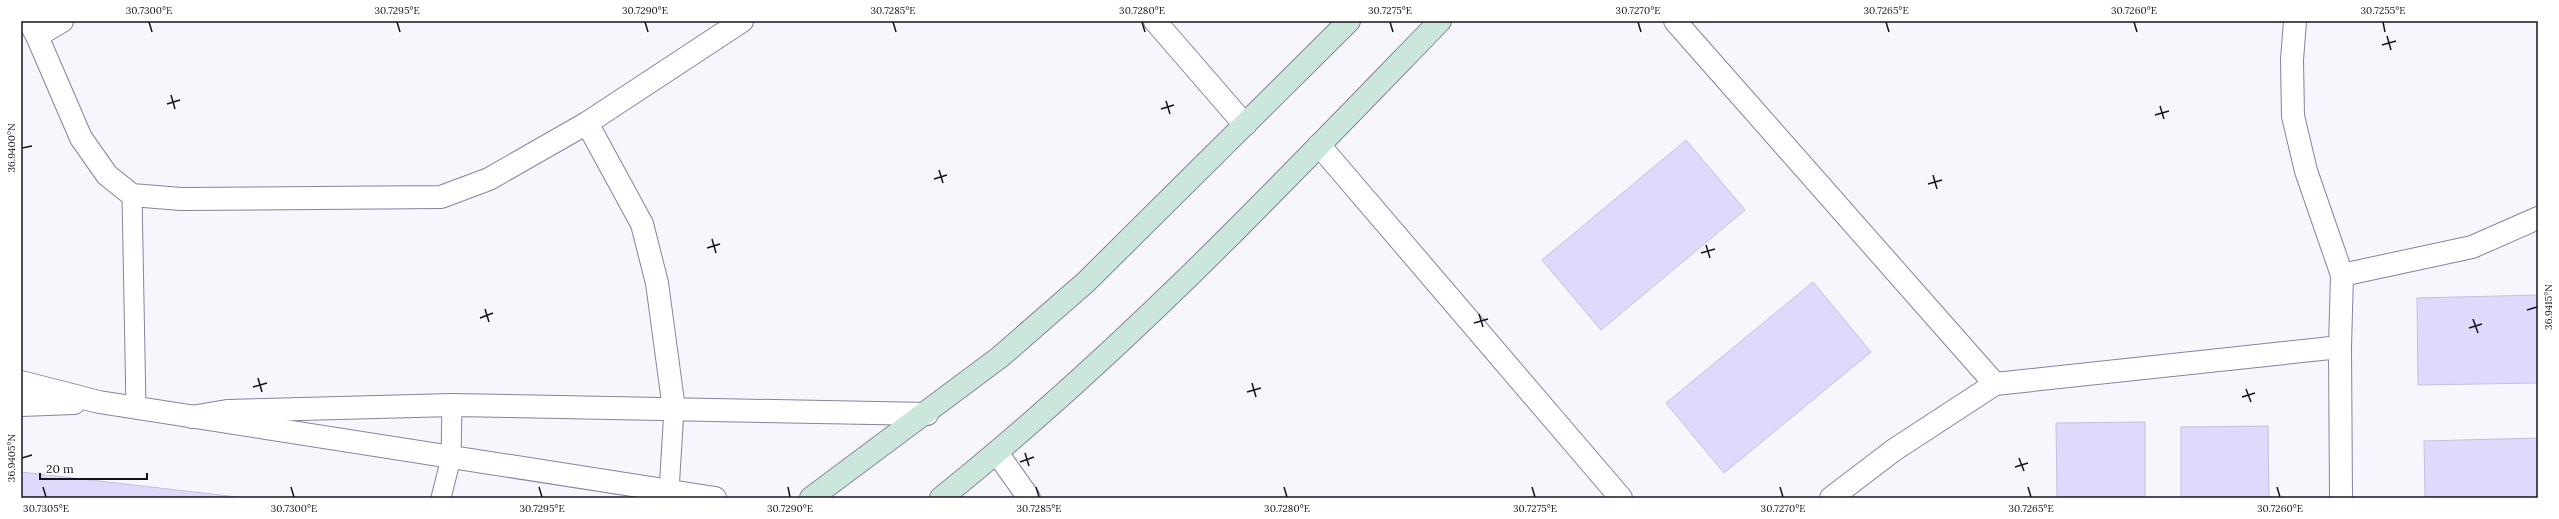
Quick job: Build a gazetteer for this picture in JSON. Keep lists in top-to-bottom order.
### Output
{
  "scale_bar": "20 m",
  "coordinates": [
    "30.7300°E",
    "30.7295°E",
    "30.7290°E",
    "30.7285°E",
    "30.7280°E",
    "30.7275°E",
    "30.7270°E",
    "30.7265°E",
    "30.7260°E",
    "30.7255°E",
    "36.9400°N",
    "36.9415°N",
    "36.9405°N",
    "30.7305°E"
  ]
}
